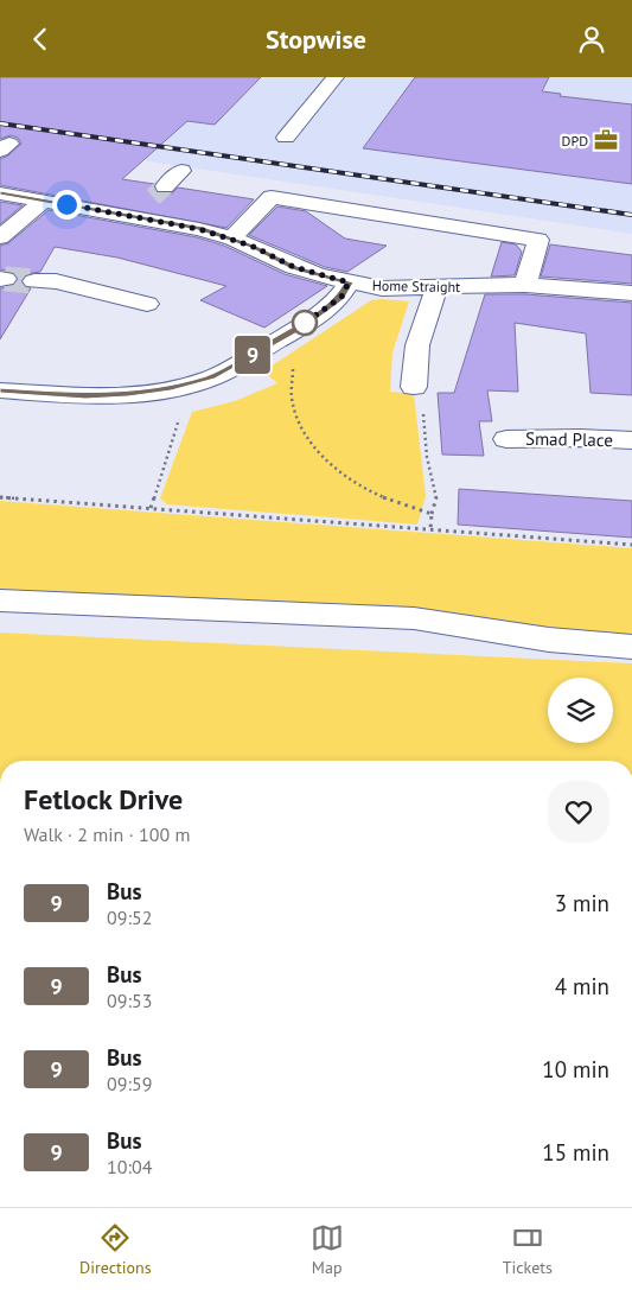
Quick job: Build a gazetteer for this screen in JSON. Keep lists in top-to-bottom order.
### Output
{
  "streets": {
    "street": ["Home Straight", "Smad Place"]
  },
  "places": {
    "office": ["DPD"]
  },
  "lines": ["bus line 9"],
  "page": {
    "header": "Stopwise",
    "on_map": "9",
    "heading": ["Fetlock Drive", "Walk · 2 min · 100 m"],
    "list": [
      {
        "mark": "9",
        "name": "Bus",
        "note": "09:52",
        "value": "3 min"
      },
      {
        "mark": "9",
        "name": "Bus",
        "note": "09:53",
        "value": "4 min"
      },
      {
        "mark": "9",
        "name": "Bus",
        "note": "09:59",
        "value": "10 min"
      },
      {
        "mark": "9",
        "name": "Bus",
        "note": "10:04",
        "value": "15 min"
      }
    ],
    "tabs": ["Directions", "Map", "Tickets"]
  }
}
